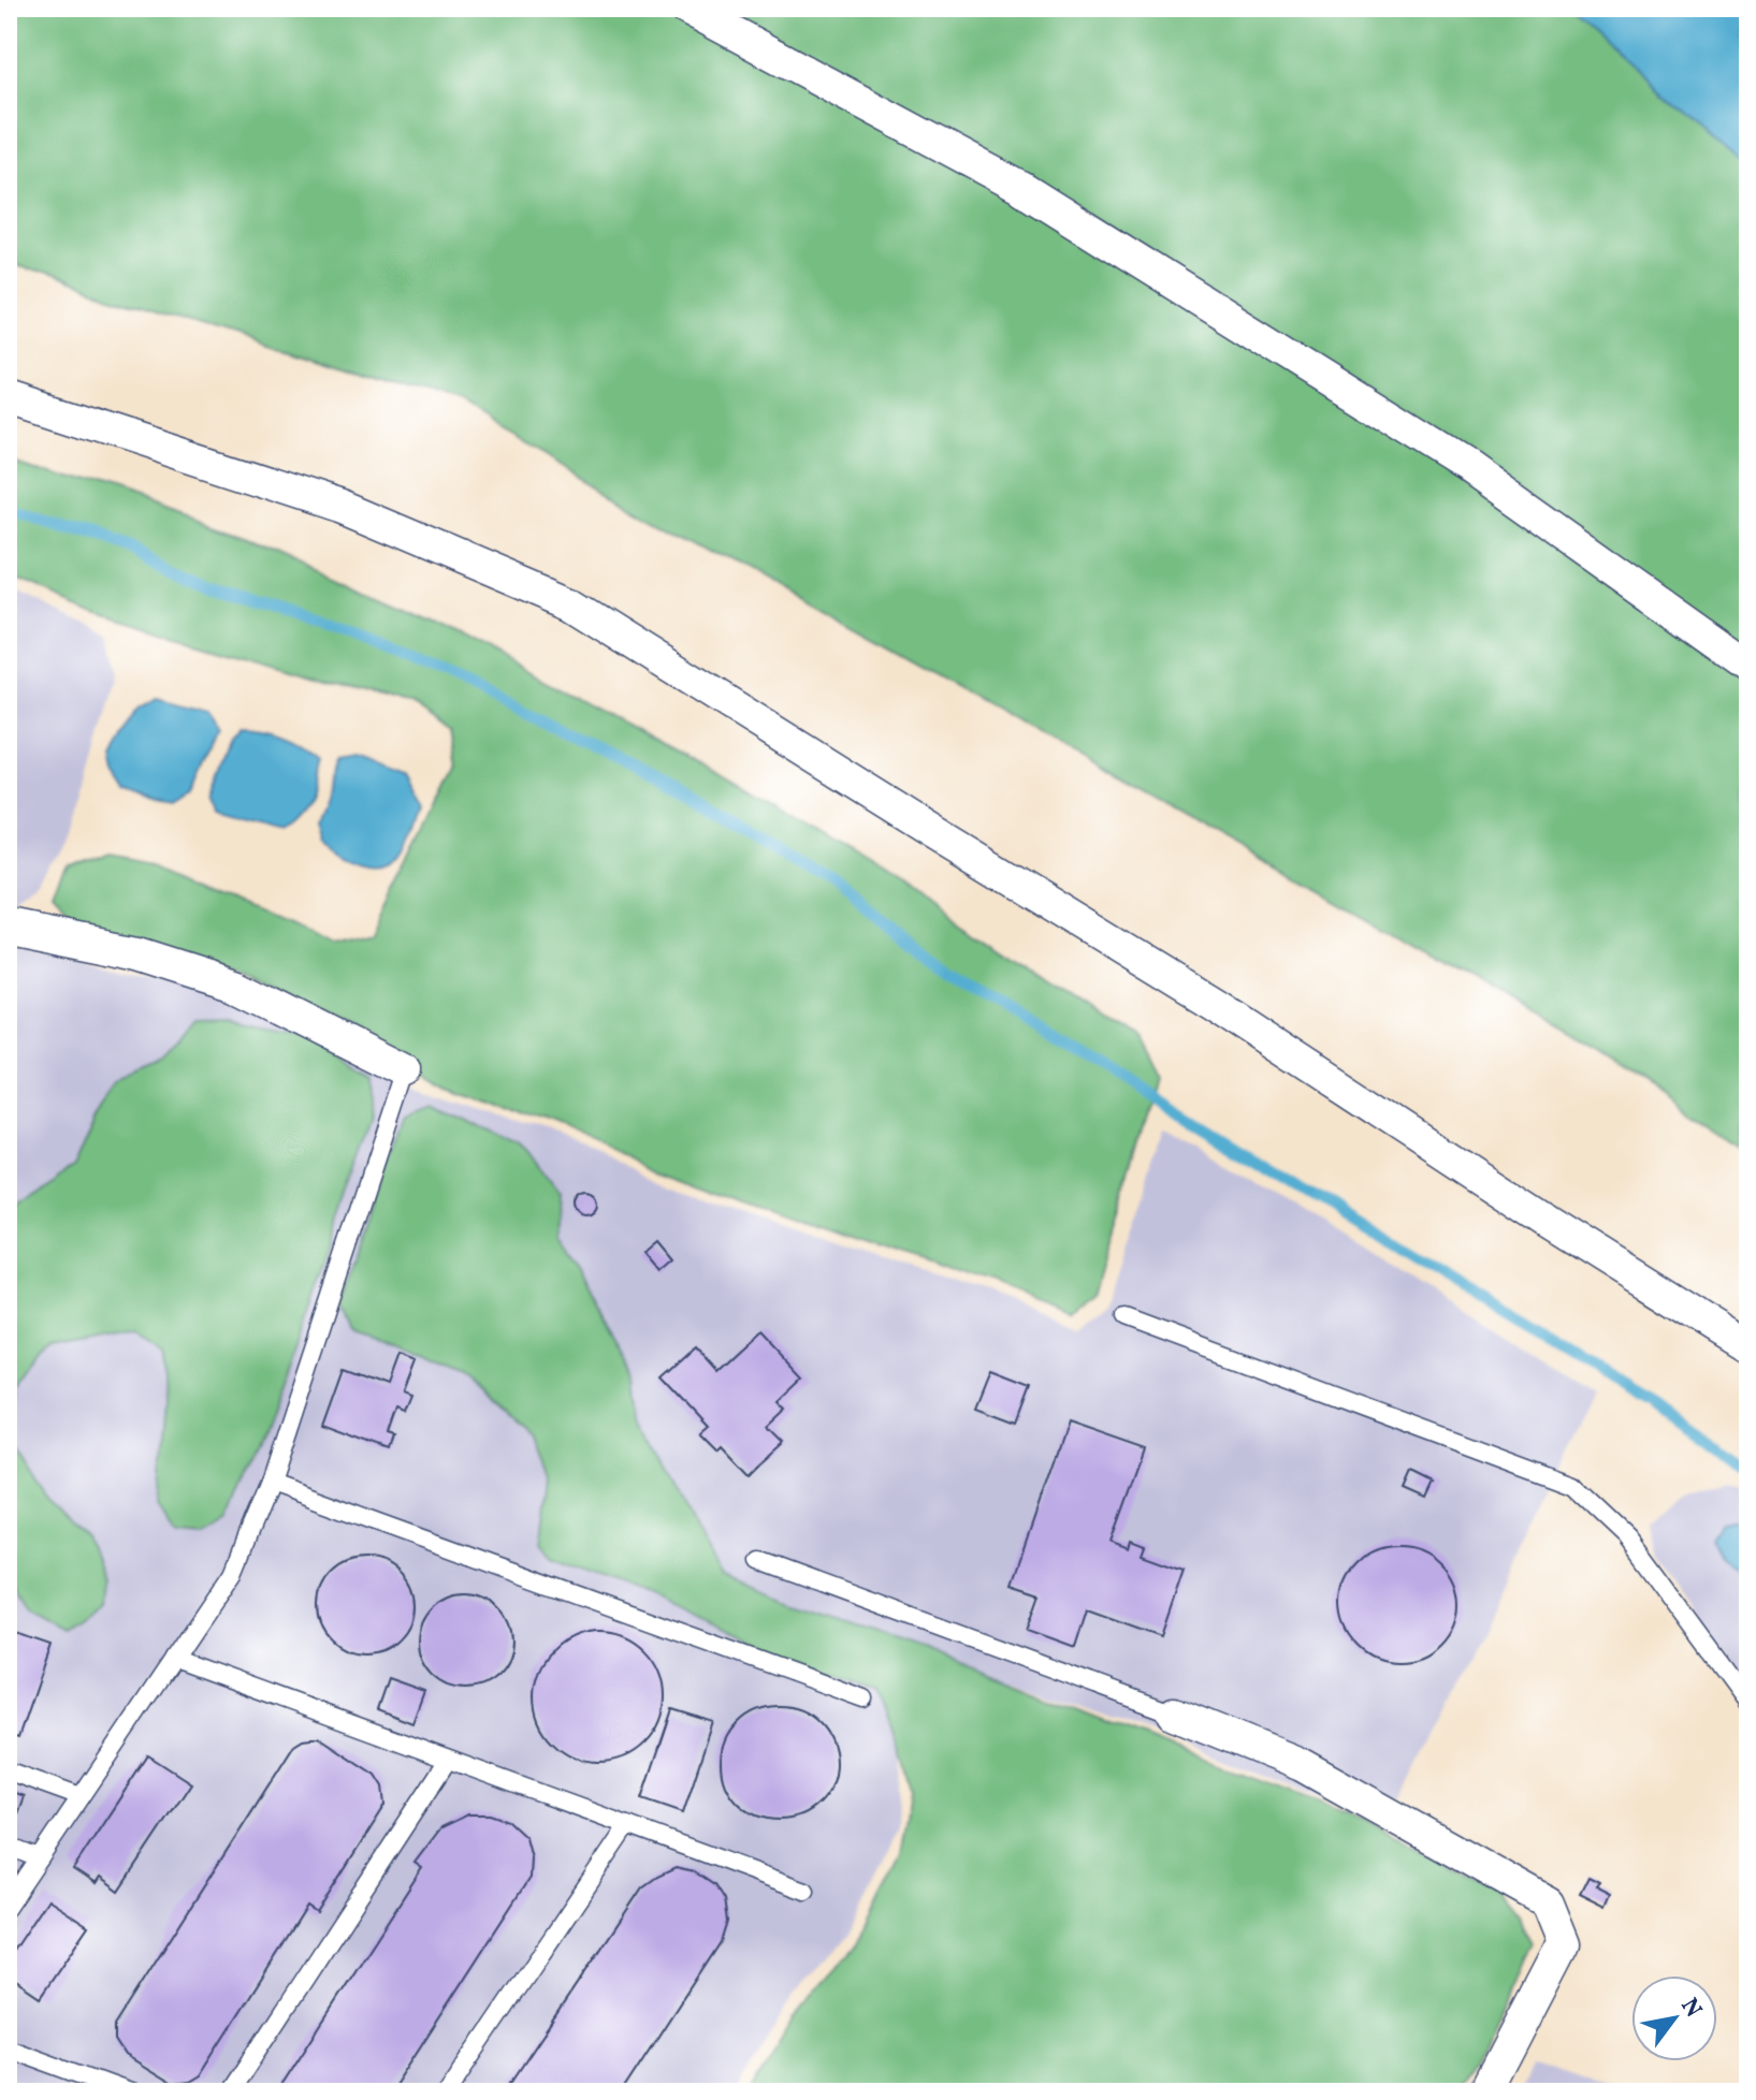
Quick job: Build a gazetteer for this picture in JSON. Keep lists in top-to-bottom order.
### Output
{
  "north": "top right"
}
